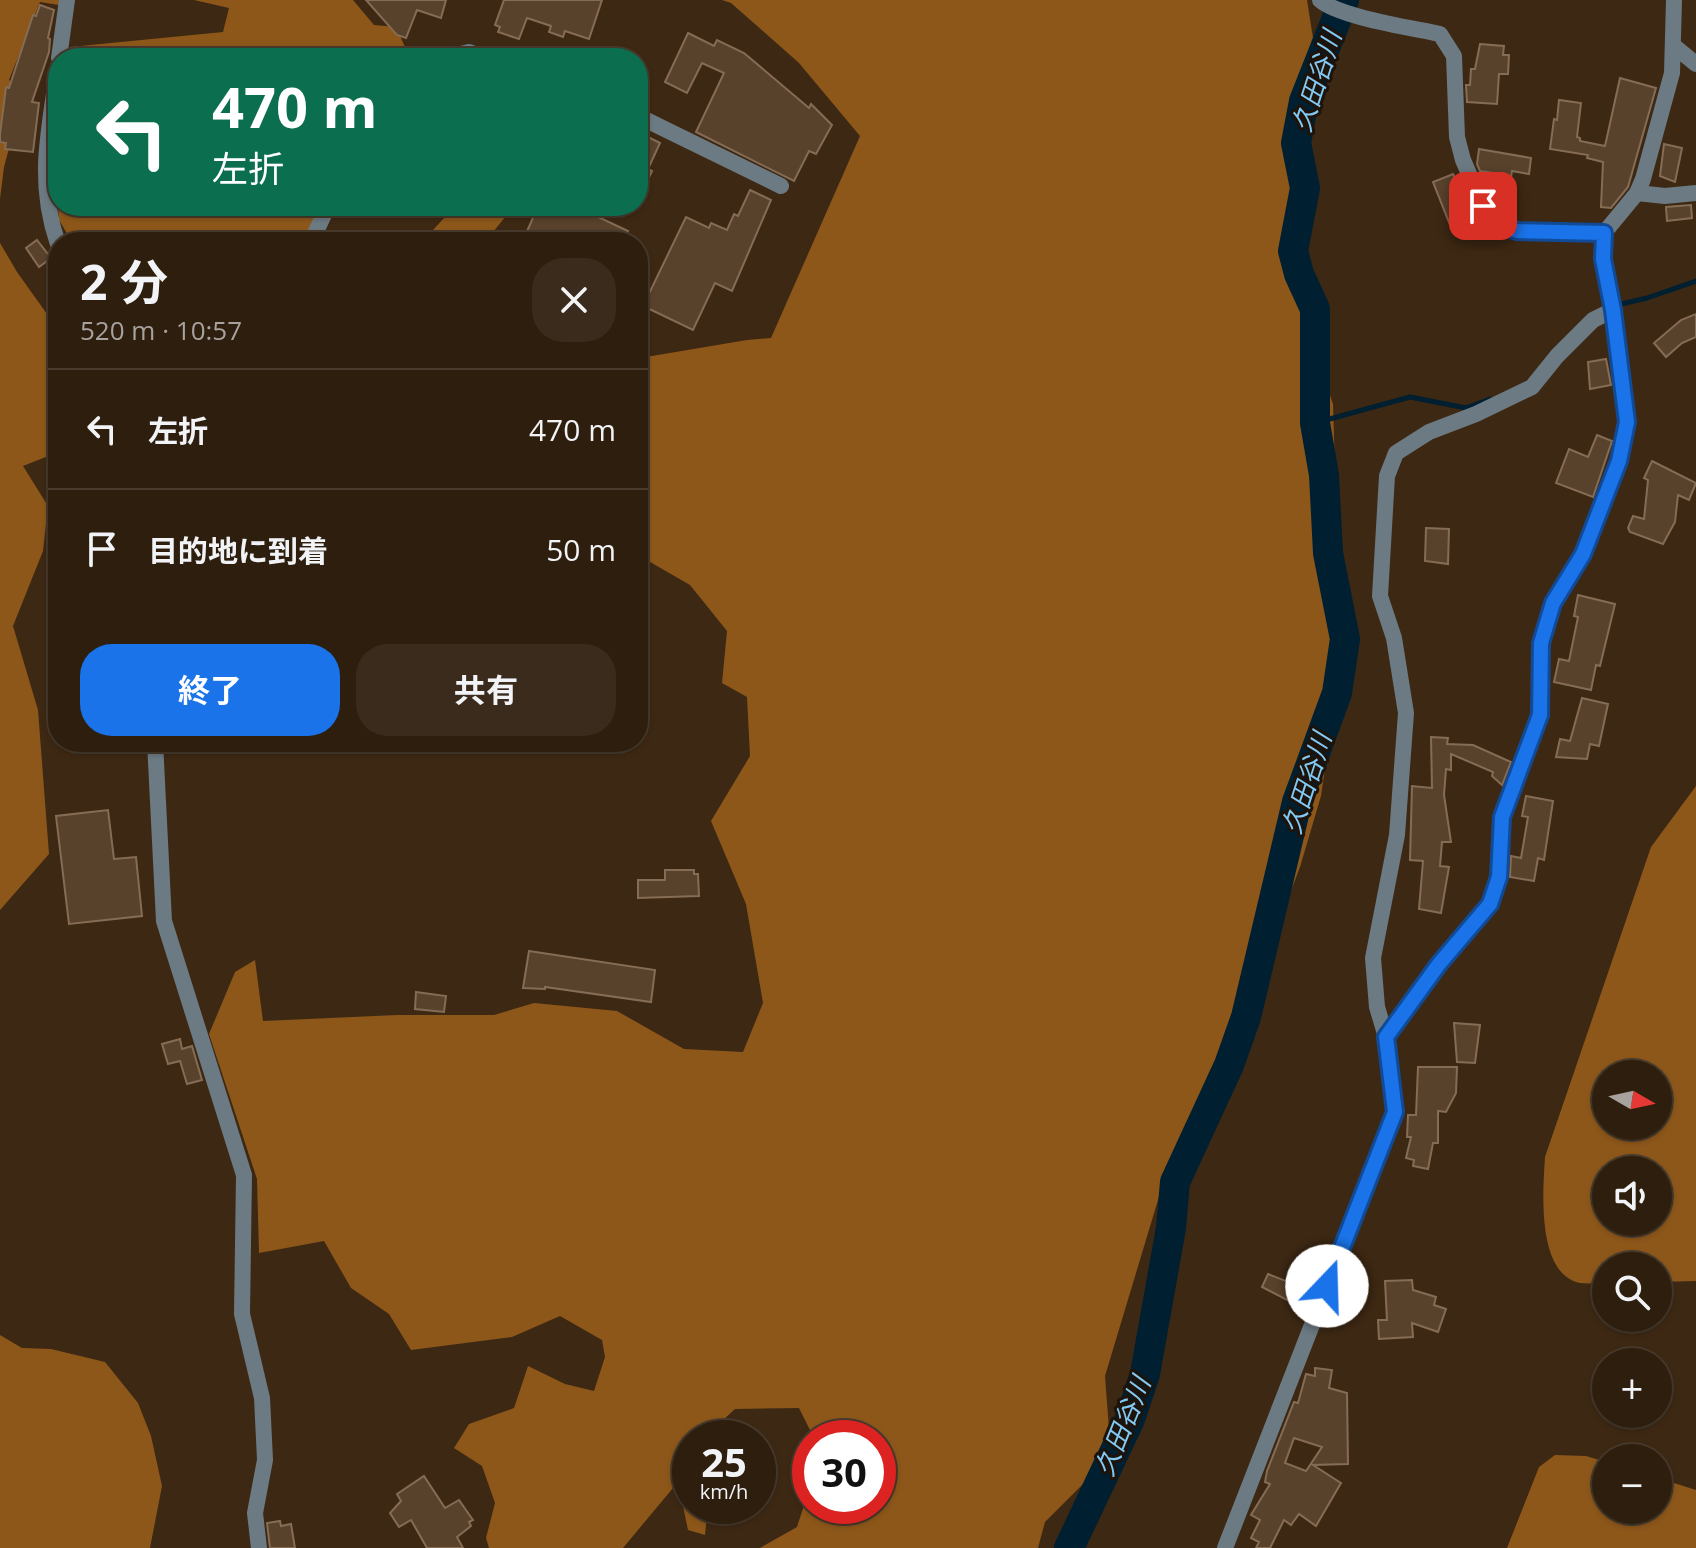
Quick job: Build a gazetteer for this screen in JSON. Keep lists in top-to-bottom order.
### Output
{
  "water": ["久田谷川"],
  "north": "right",
  "page": {
    "turn": ["470 m", "左折"],
    "heading": ["2 分", "520 m · 10:57"],
    "list": [
      {
        "name": "左折",
        "value": "470 m"
      },
      {
        "name": "目的地に到着",
        "value": "50 m"
      }
    ],
    "buttons": ["終了", "共有"],
    "map_buttons": ["+", "−"],
    "speed": "25 km/h",
    "limit": "30"
  }
}
